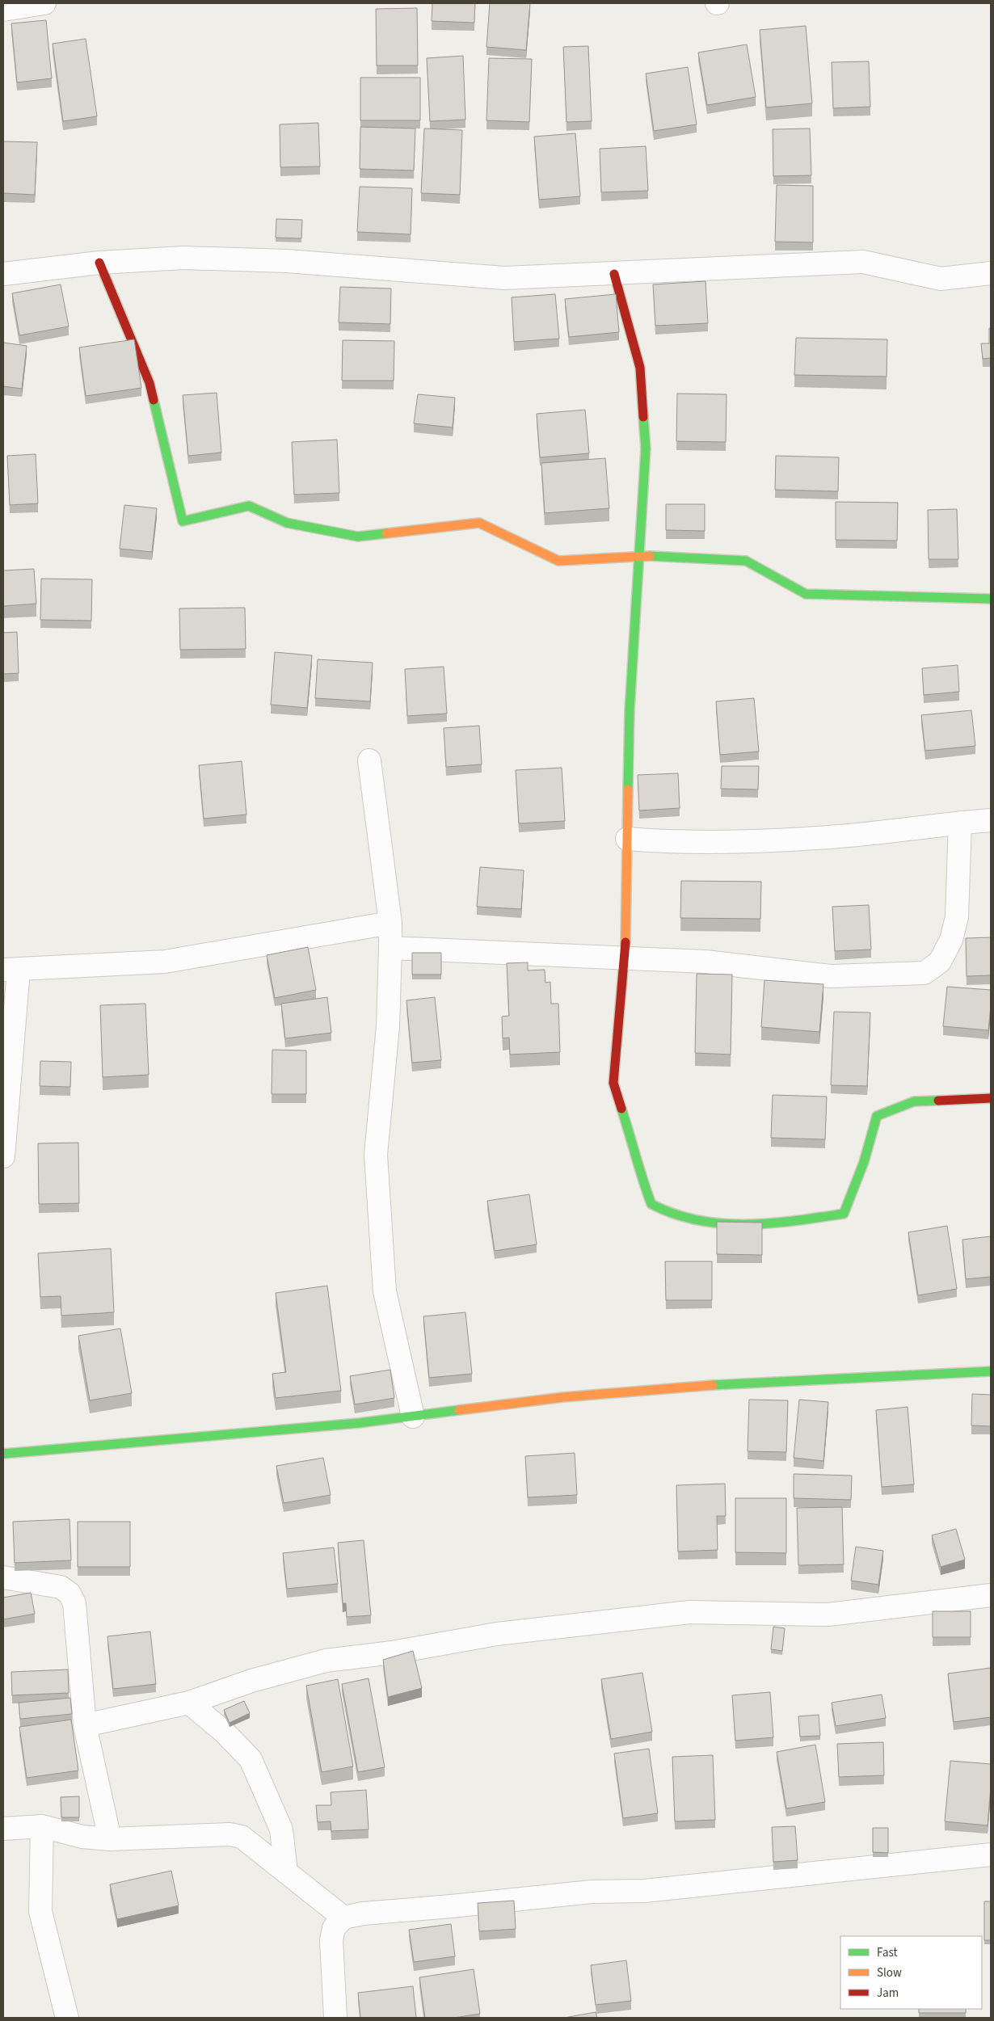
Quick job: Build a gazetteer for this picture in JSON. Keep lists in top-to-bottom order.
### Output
{
  "legend": ["Fast", "Slow", "Jam"]
}
